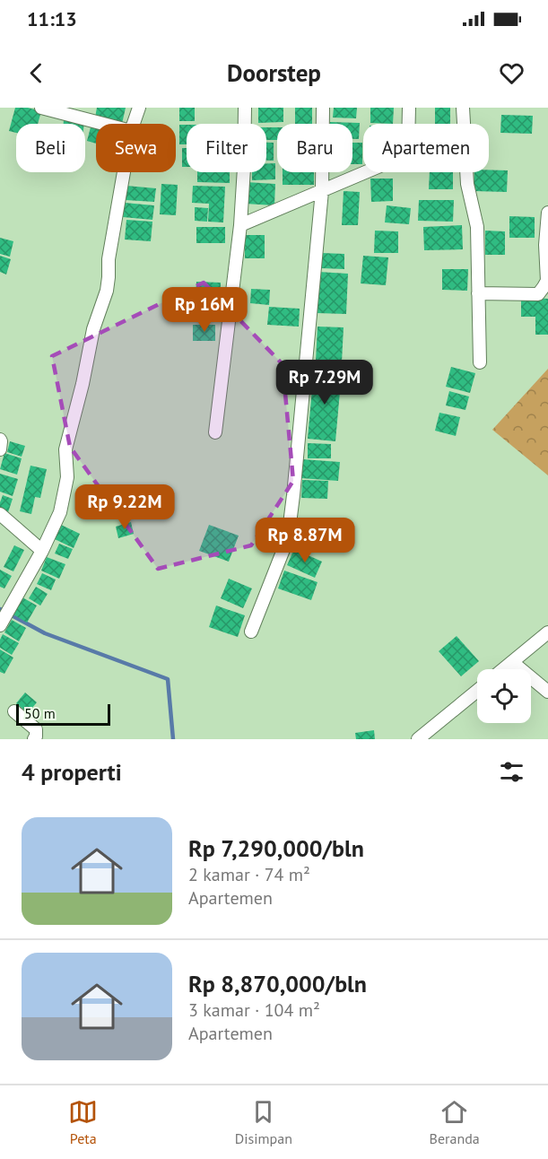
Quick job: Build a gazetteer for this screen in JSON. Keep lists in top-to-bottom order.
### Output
{
  "scale_bar": "50 m",
  "page": {
    "status": "11:13",
    "header": "Doorstep",
    "chip": [
      "Beli",
      "Sewa",
      "Filter",
      "Baru",
      "Apartemen"
    ],
    "price": [
      "Rp 16M",
      "Rp 7.29M",
      "Rp 9.22M",
      "Rp 8.87M"
    ],
    "scale": "50 m",
    "heading": "4 properti",
    "list": [
      {
        "name": "Rp 7,290,000/bln",
        "note": "2 kamar · 74 m² · Apartemen"
      },
      {
        "name": "Rp 8,870,000/bln",
        "note": "3 kamar · 104 m² · Apartemen"
      }
    ],
    "tabs": ["Peta", "Disimpan", "Beranda"]
  }
}
